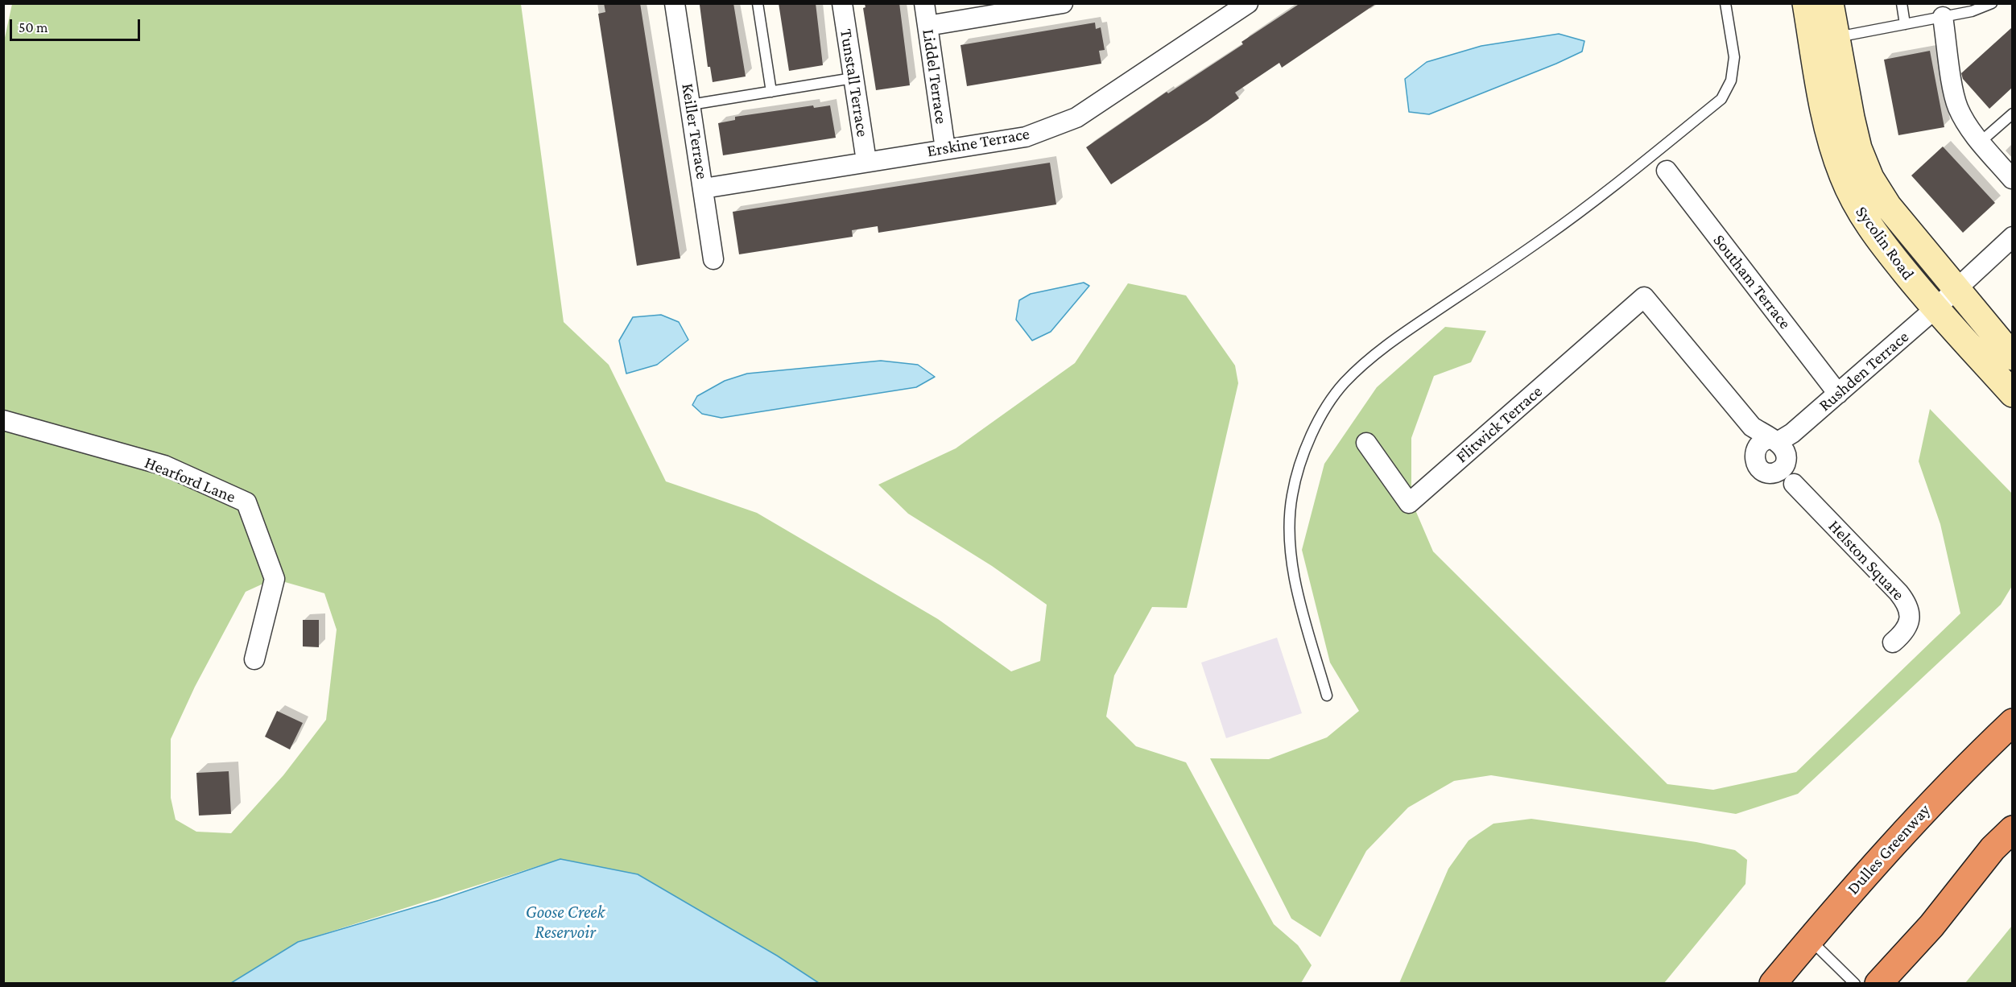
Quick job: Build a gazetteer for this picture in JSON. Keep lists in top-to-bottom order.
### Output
{
  "streets": {
    "highway": ["Dulles Greenway"],
    "main road": ["Sycolin Road"],
    "street": [
      "Liddel Terrace",
      "Tunstall Terrace",
      "Keiller Terrace",
      "Erskine Terrace",
      "Southam Terrace",
      "Rushden Terrace",
      "Flitwick Terrace",
      "Hearford Lane",
      "Helston Square"
    ]
  },
  "crossings": [
    ["Liddel Terrace", "Erskine Terrace"],
    ["Tunstall Terrace", "Erskine Terrace"],
    ["Keiller Terrace", "Erskine Terrace"],
    ["Sycolin Road", "Rushden Terrace"],
    ["Southam Terrace", "Rushden Terrace"],
    ["Rushden Terrace", "Helston Square"],
    ["Flitwick Terrace", "Helston Square"]
  ],
  "water": ["Goose Creek Reservoir"],
  "scale_bar": "50 m"
}
